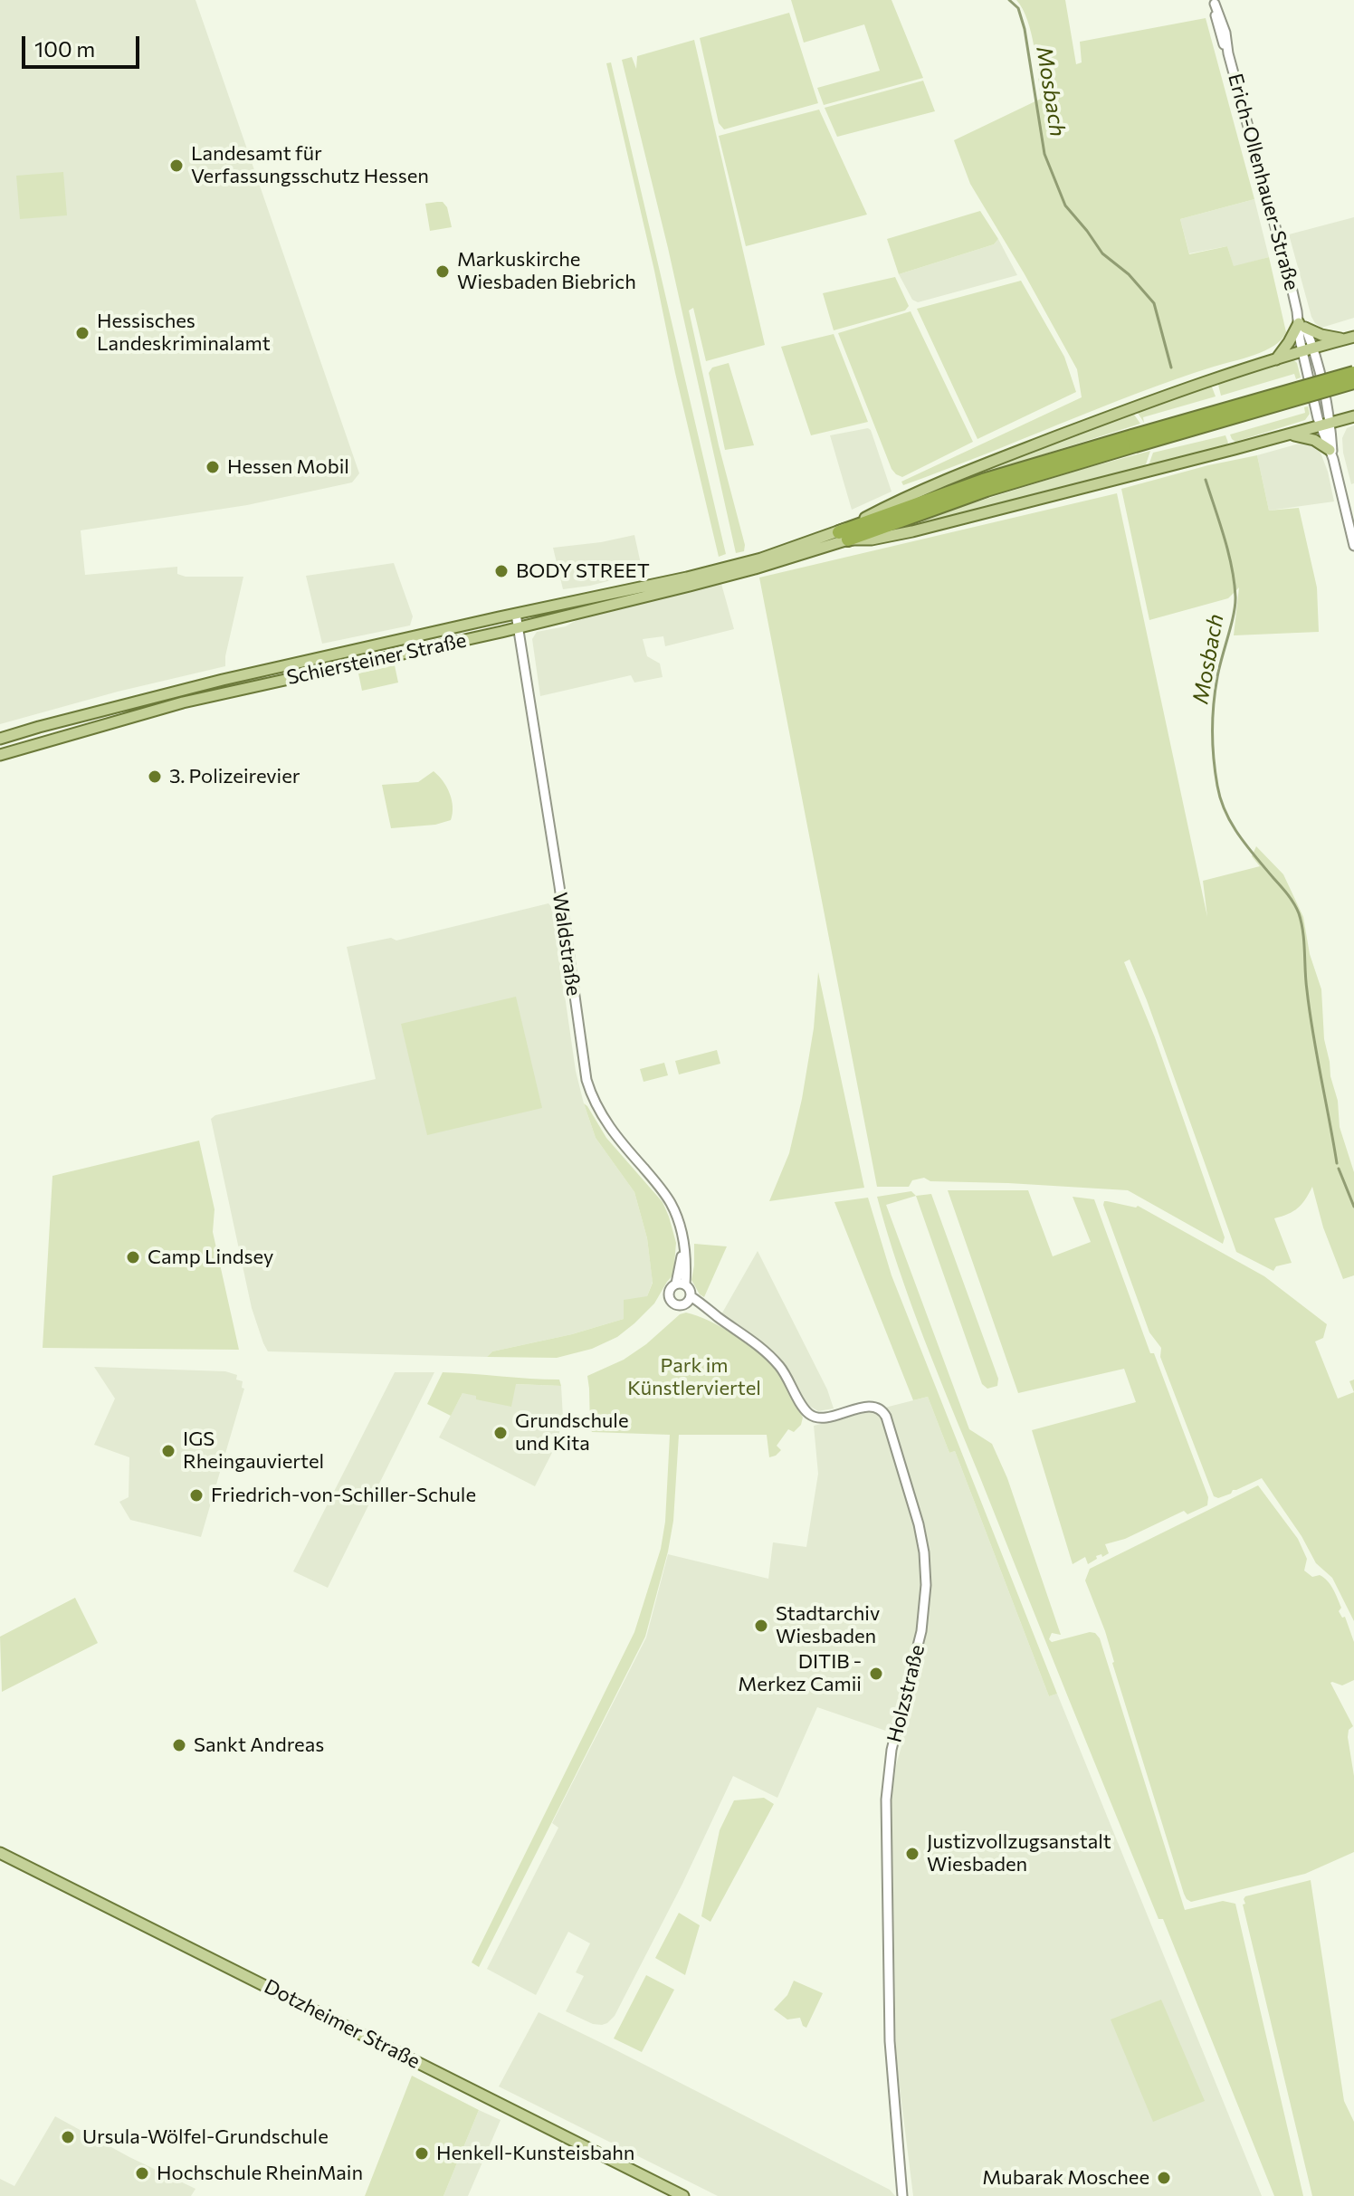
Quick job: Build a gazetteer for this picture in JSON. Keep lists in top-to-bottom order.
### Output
{
  "streets": {
    "main road": ["Schiersteiner Straße", "Dotzheimer Straße"],
    "street": ["Erich-Ollenhauer-Straße", "Waldstraße", "Holzstraße"]
  },
  "crossings": [
    ["Schiersteiner Straße", "Waldstraße"],
    ["Waldstraße", "Holzstraße"]
  ],
  "water": ["Mosbach"],
  "parks": ["Park im Künstlerviertel"],
  "places": [
    "Landesamt für Verfassungsschutz Hessen",
    "Markuskirche Wiesbaden Biebrich",
    "Hessisches Landeskriminalamt",
    "Hessen Mobil",
    "BODY STREET",
    "3. Polizeirevier",
    "Camp Lindsey",
    "Grundschule und Kita",
    "IGS Rheingauviertel",
    "Friedrich-von-Schiller-Schule",
    "Stadtarchiv Wiesbaden",
    "DITIB - Merkez Camii",
    "Sankt Andreas",
    "Justizvollzugsanstalt Wiesbaden",
    "Ursula-Wölfel-Grundschule",
    "Henkell-Kunsteisbahn",
    "Hochschule RheinMain",
    "Mubarak Moschee"
  ],
  "scale_bar": "100 m"
}
